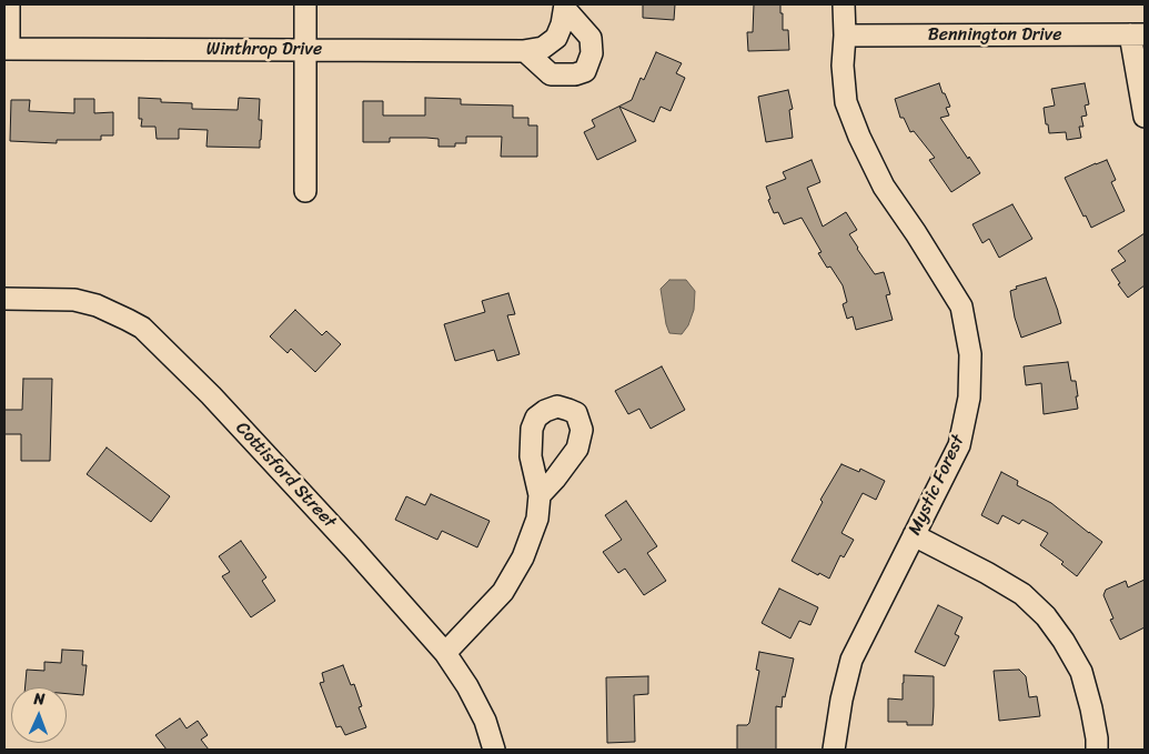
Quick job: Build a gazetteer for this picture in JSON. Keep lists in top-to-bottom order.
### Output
{
  "streets": {
    "street": [
      "Bennington Drive",
      "Winthrop Drive",
      "Cottisford Street",
      "Mystic Forest"
    ]
  },
  "crossings": [
    ["Bennington Drive", "Mystic Forest"]
  ],
  "north": "top"
}
